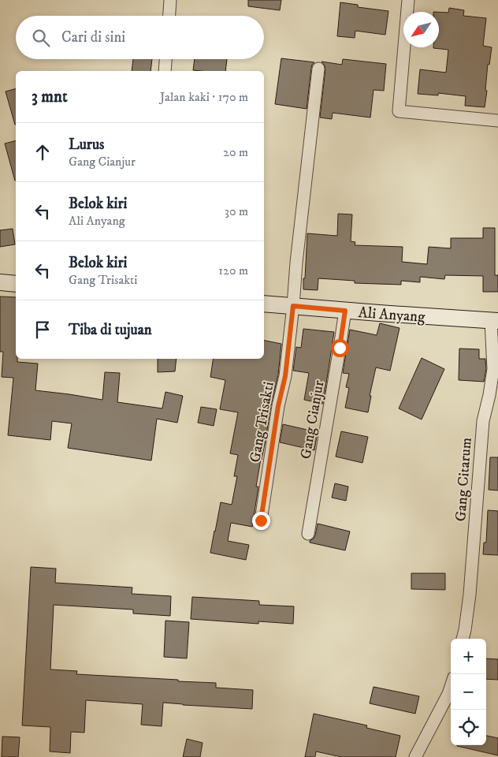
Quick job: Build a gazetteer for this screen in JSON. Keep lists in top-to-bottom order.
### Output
{
  "streets": {
    "street": [
      "Ali Anyang",
      "Gang Cianjur",
      "Gang Trisakti",
      "Gang Citarum"
    ]
  },
  "crossings": [
    ["Ali Anyang", "Gang Cianjur"],
    ["Ali Anyang", "Gang Trisakti"],
    ["Ali Anyang", "Gang Citarum"]
  ],
  "north": "bottom left",
  "page": {
    "search": "Cari di sini",
    "heading": ["3 mnt", "Jalan kaki · 170 m"],
    "list": [
      ["Lurus", "Gang Cianjur", "20 m"],
      ["Belok kiri", "Ali Anyang", "30 m"],
      ["Belok kiri", "Gang Trisakti", "120 m"],
      "Tiba di tujuan"
    ],
    "map_buttons": ["+", "−"]
  }
}
